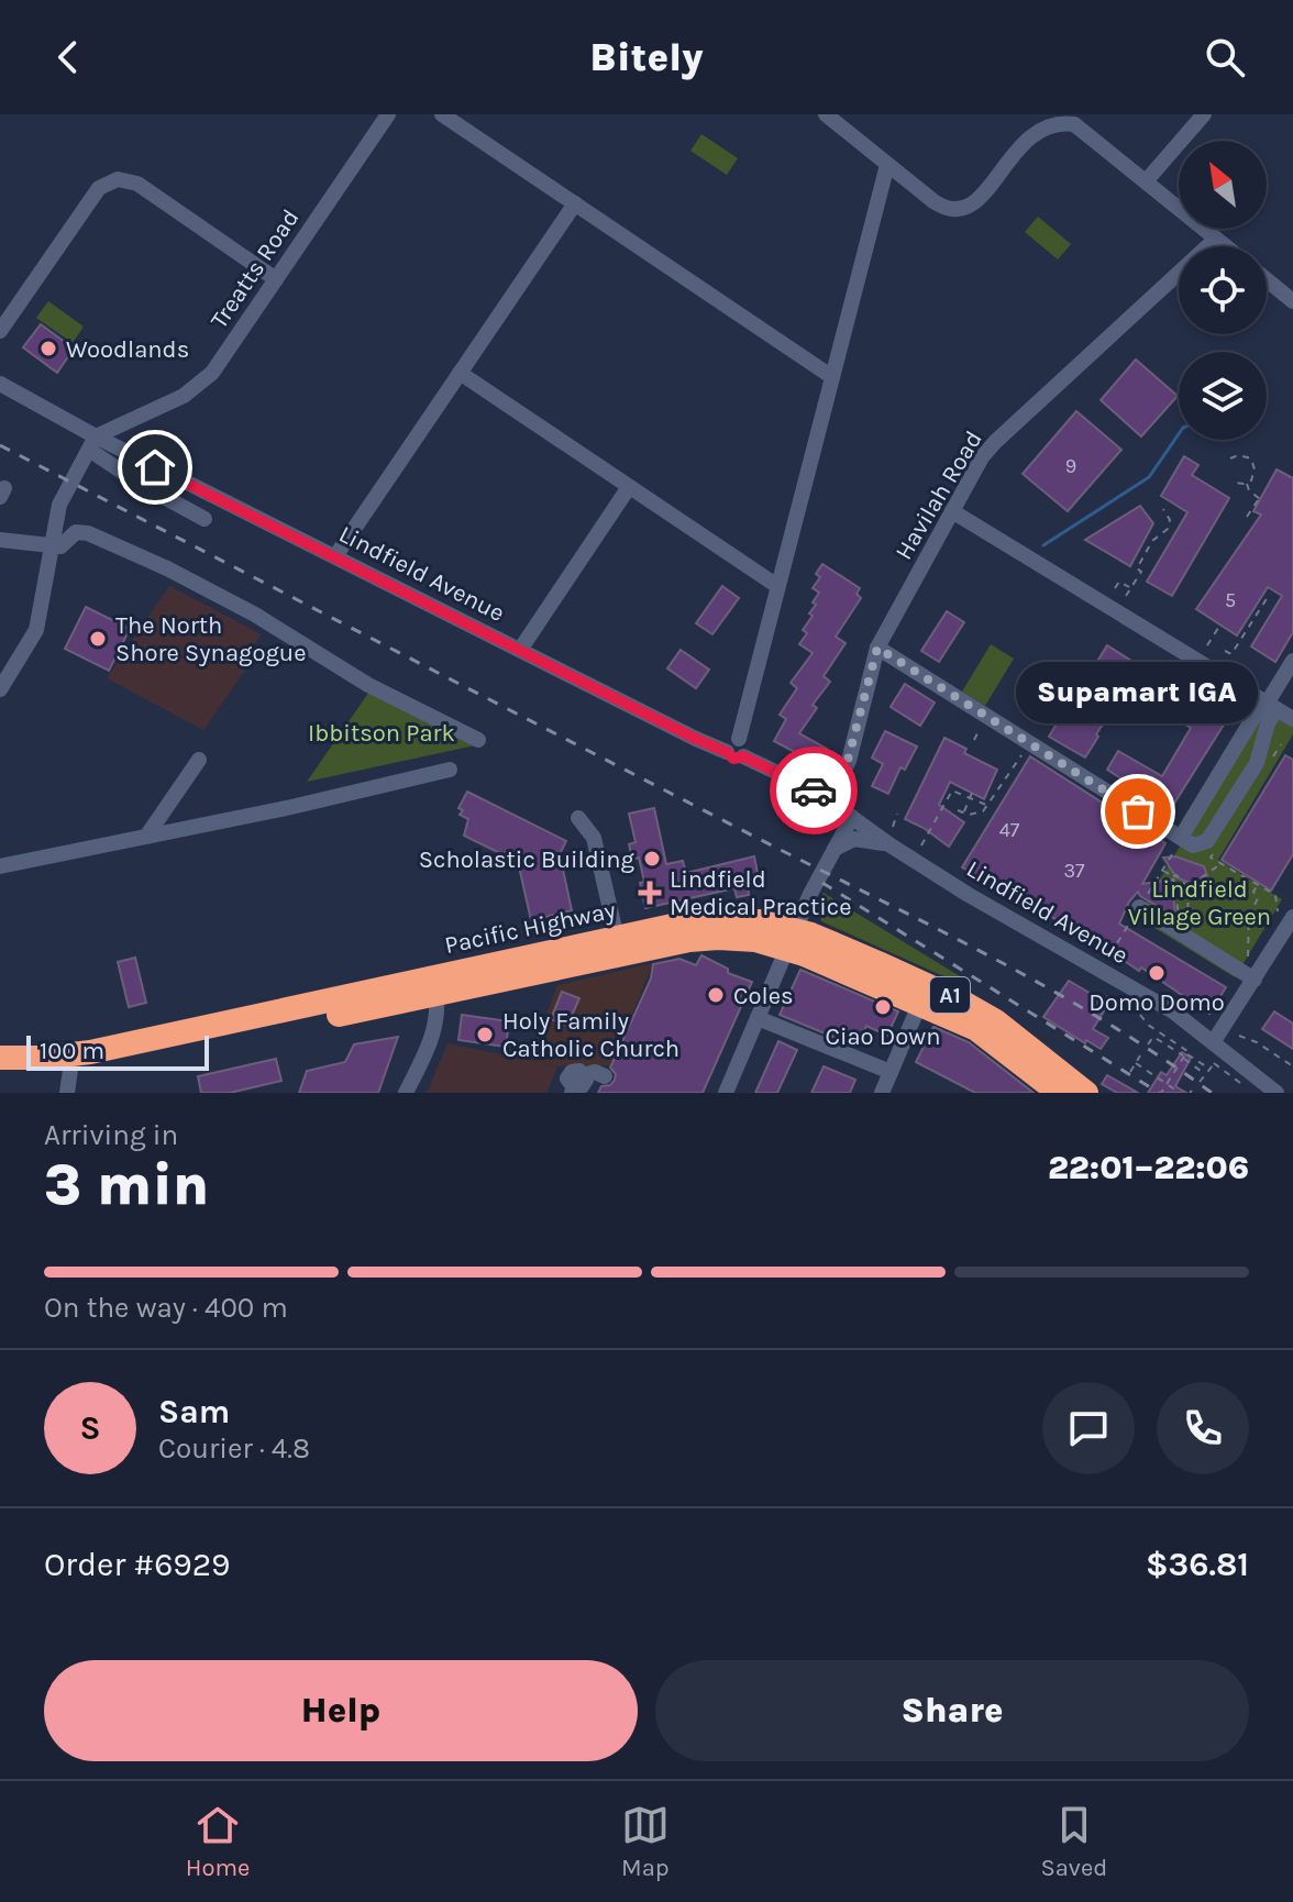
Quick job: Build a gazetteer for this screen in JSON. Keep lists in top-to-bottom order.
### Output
{
  "streets": {
    "highway": ["Pacific Highway", "A1"],
    "street": ["Treatts Road", "Havilah Road", "Lindfield Avenue"]
  },
  "crossings": [
    ["Treatts Road", "Lindfield Avenue"],
    ["Havilah Road", "Lindfield Avenue"]
  ],
  "parks": ["Ibbitson Park", "Lindfield Village Green"],
  "places": {
    "other": [
      "Woodlands",
      "The North Shore Synagogue",
      "Supamart IGA",
      "Scholastic Building",
      "Domo Domo",
      "Coles",
      "Ciao Down",
      "Holy Family Catholic Church"
    ],
    "health": ["Lindfield Medical Practice"]
  },
  "house_numbers": [
    "9",
    "5",
    "47",
    "37"
  ],
  "scale_bar": "100 m",
  "north": "top left",
  "page": {
    "header": "Bitely",
    "bubble": "Supamart IGA",
    "scale": "100 m",
    "heading": ["3 min", "Arriving in", "22:01–22:06"],
    "panel": [
      "Sam",
      "Courier · 4.8",
      "Order #6929",
      "$36.81"
    ],
    "bar": "On the way · 400 m",
    "round": "S",
    "buttons": ["Help", "Share"],
    "tabs": ["Home", "Map", "Saved"]
  }
}
